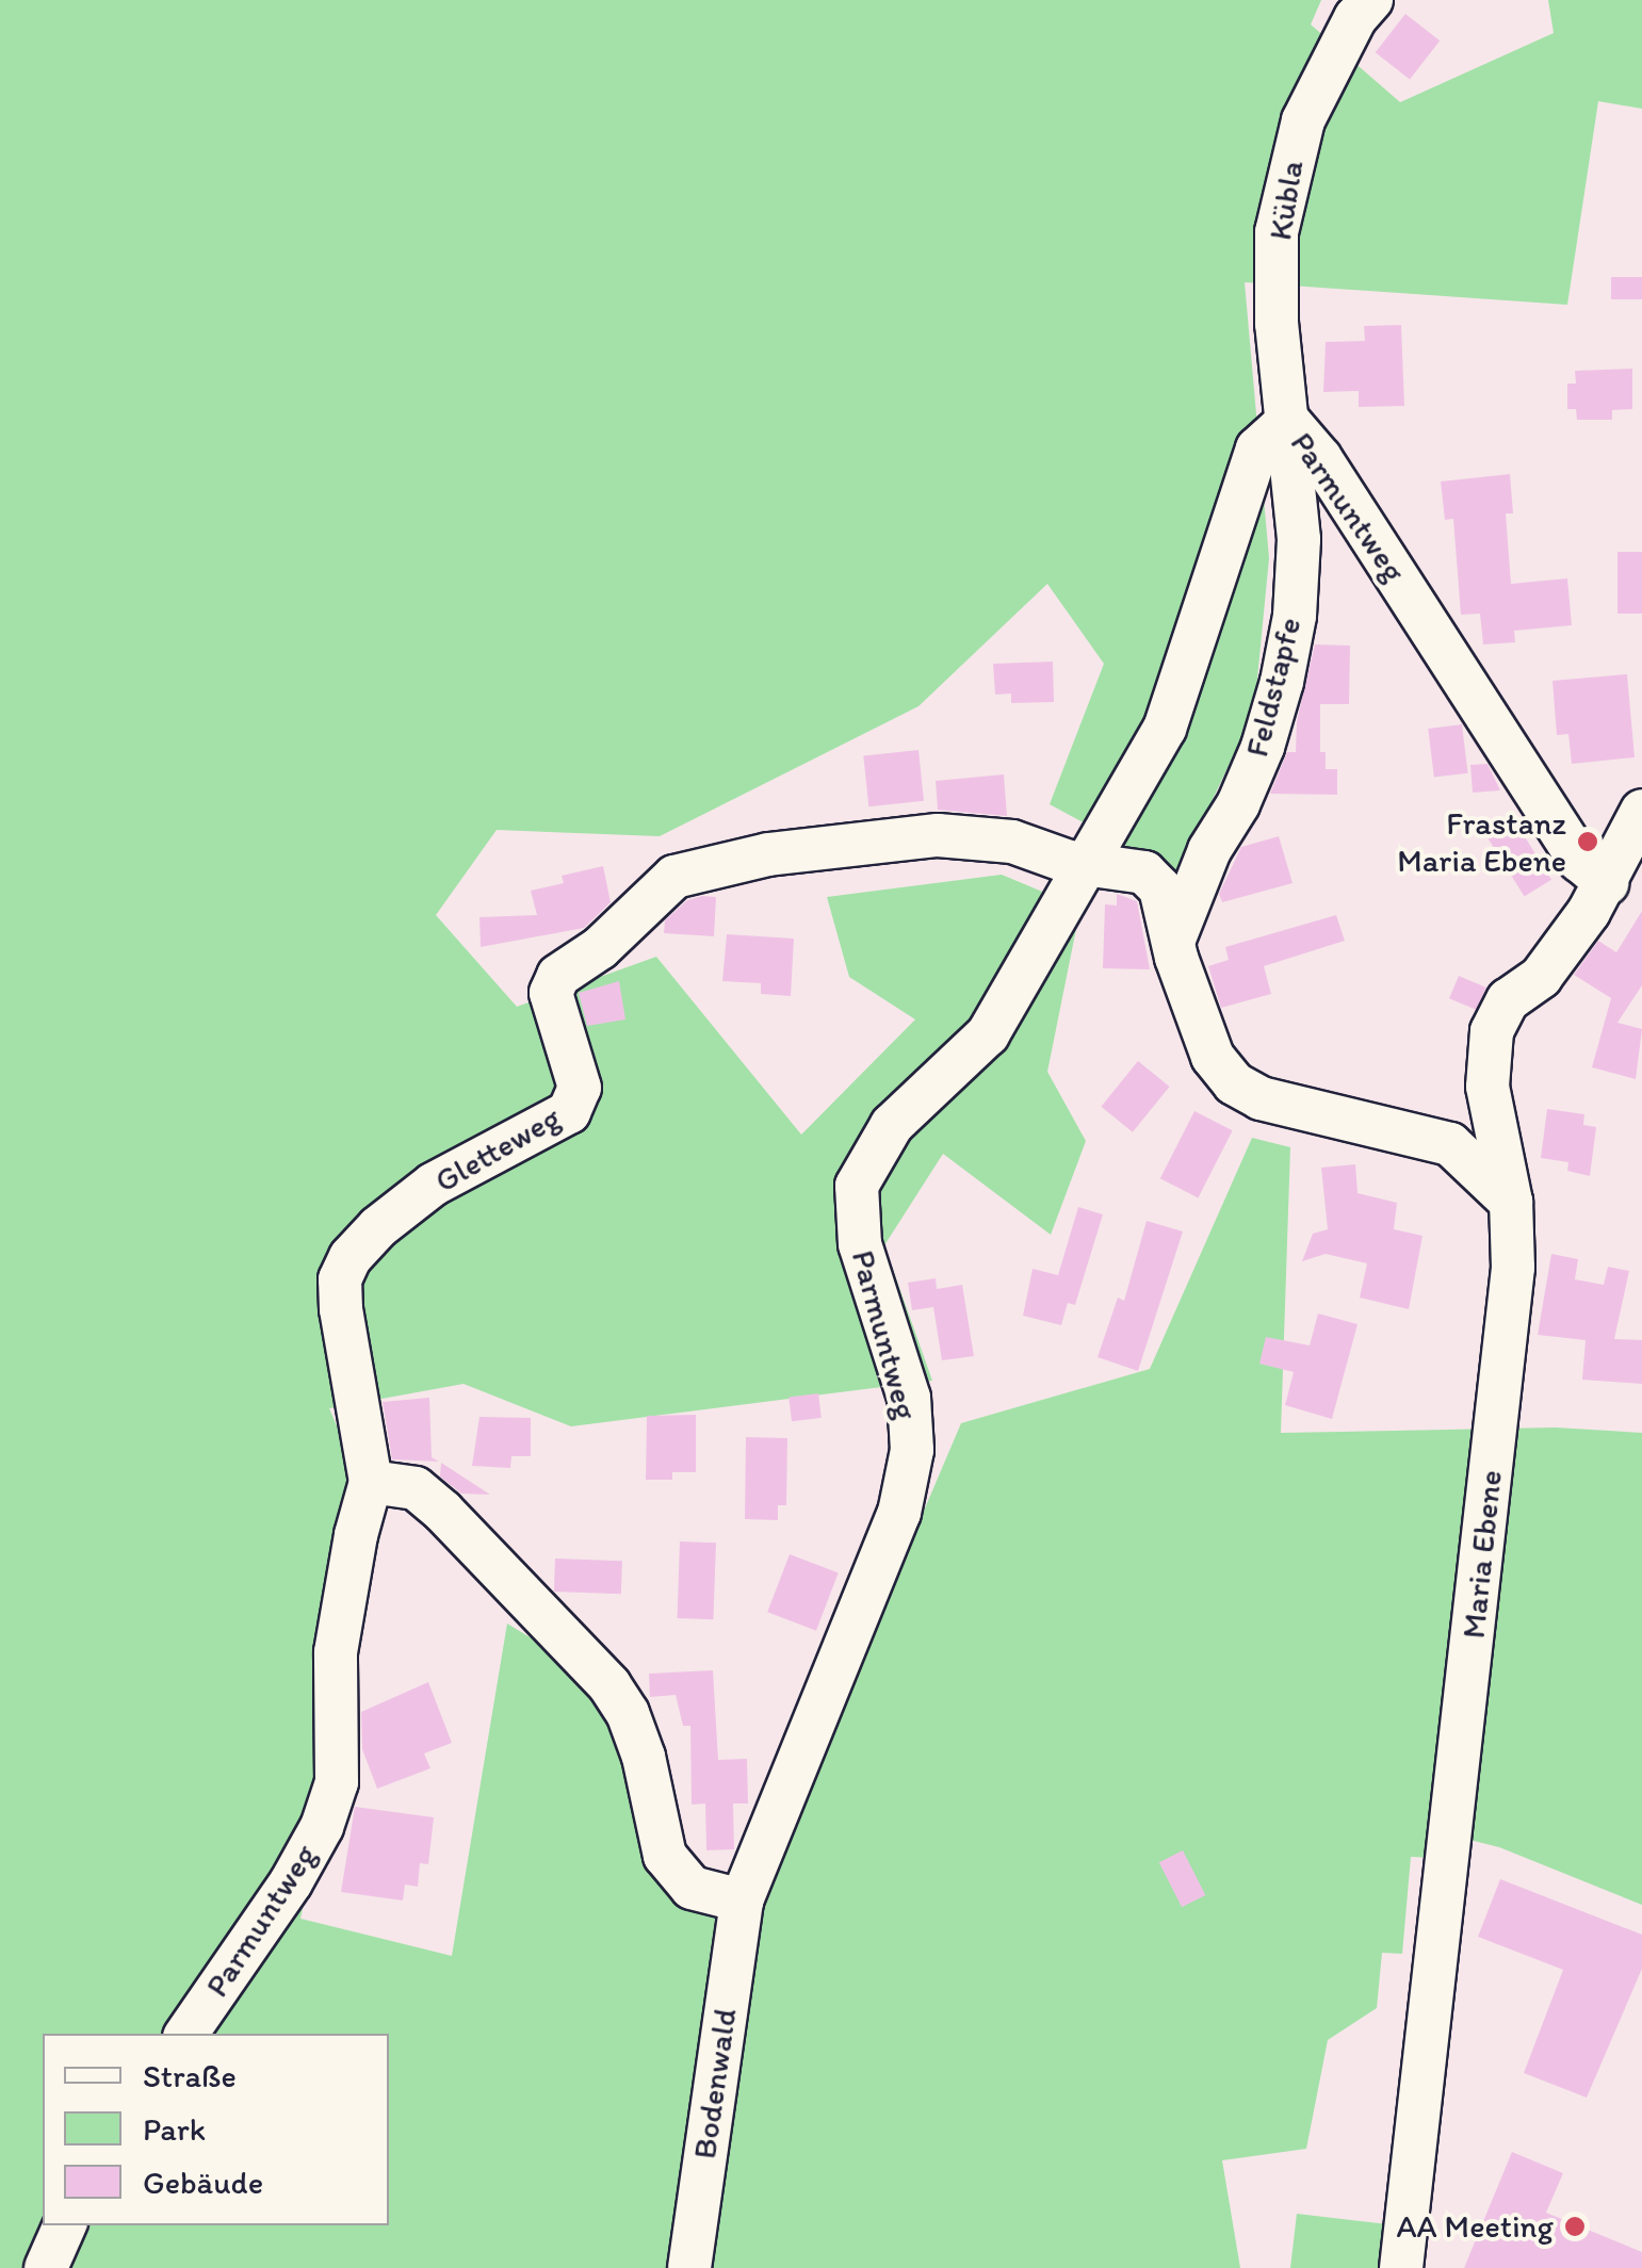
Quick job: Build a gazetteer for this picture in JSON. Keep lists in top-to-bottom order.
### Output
{
  "streets": {
    "street": [
      "Kübla",
      "Parmuntweg",
      "Feldstapfe",
      "Gletteweg",
      "Maria Ebene",
      "Bodenwald"
    ]
  },
  "crossings": [
    ["Kübla", "Parmuntweg"],
    ["Kübla", "Feldstapfe"],
    ["Parmuntweg", "Feldstapfe"],
    ["Parmuntweg", "Gletteweg"],
    ["Parmuntweg", "Maria Ebene"],
    ["Parmuntweg", "Bodenwald"]
  ],
  "places": ["Frastanz Maria Ebene", "AA Meeting"],
  "legend": ["Straße", "Park", "Gebäude"]
}
